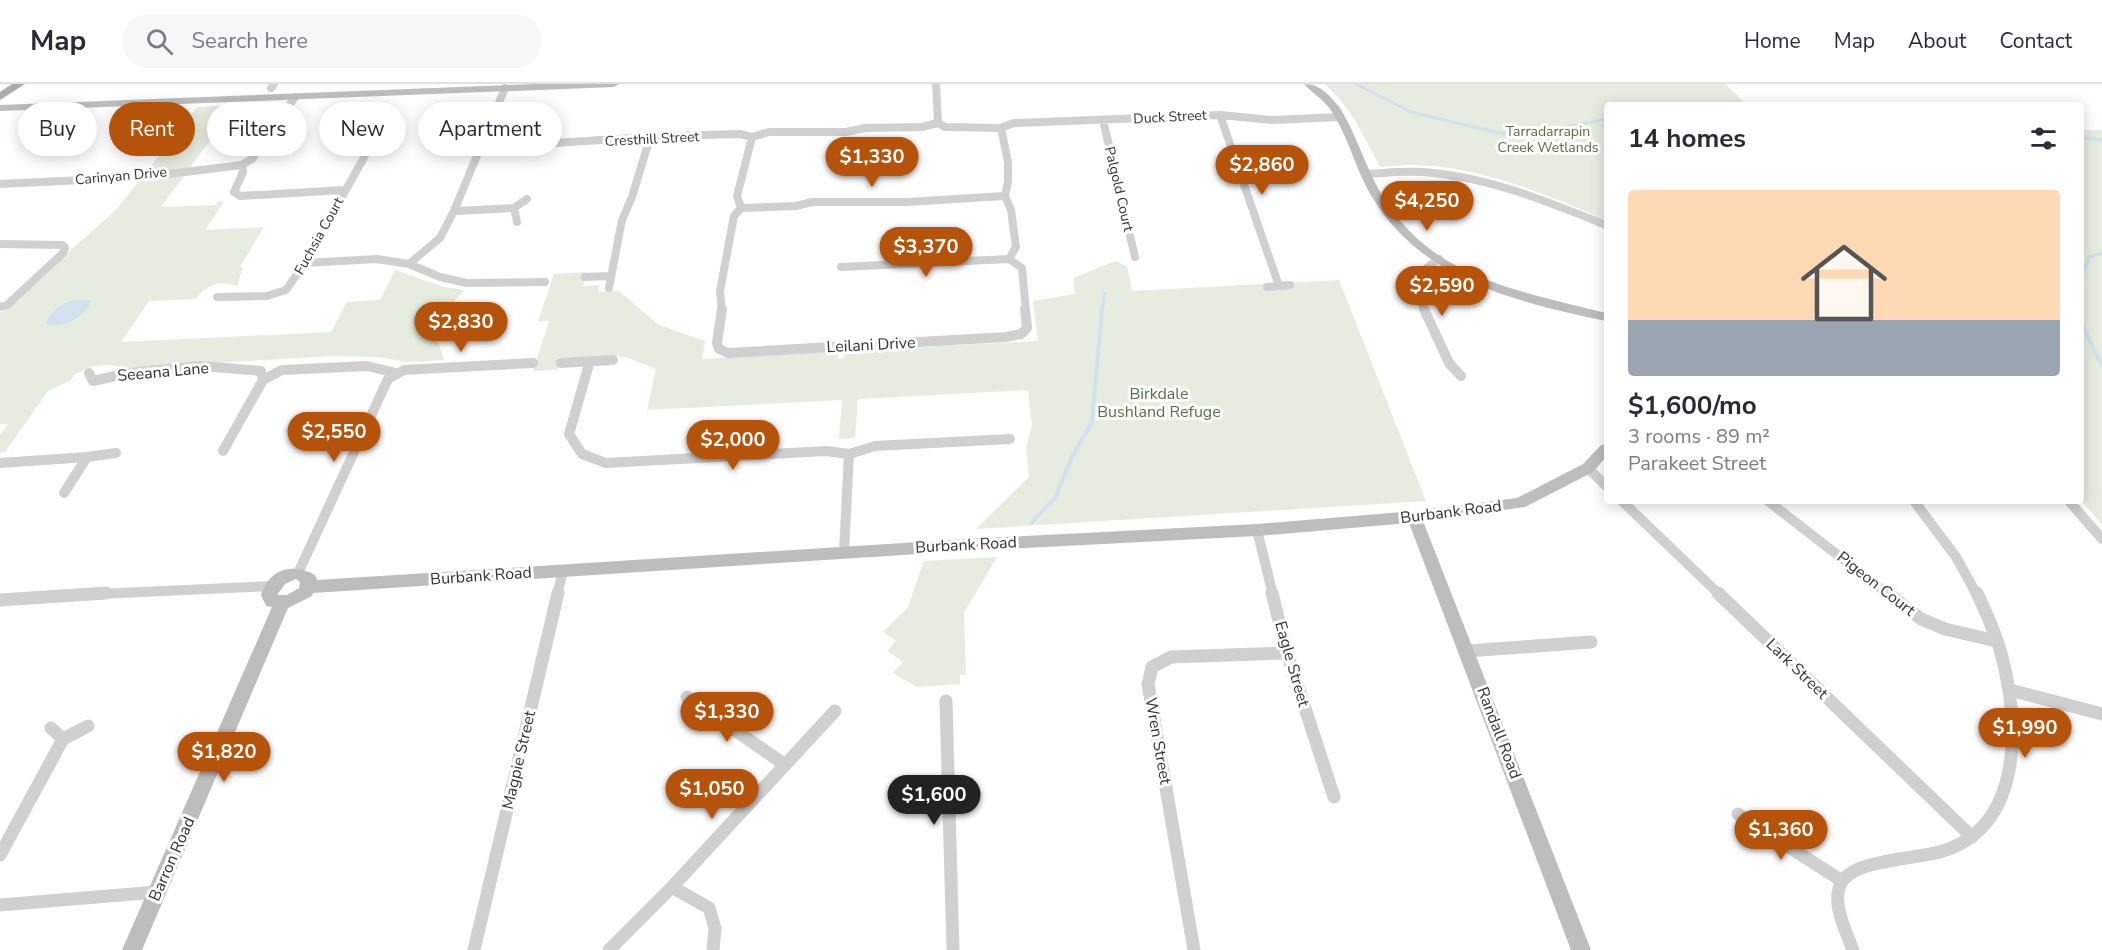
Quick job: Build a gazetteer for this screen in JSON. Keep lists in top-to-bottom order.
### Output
{
  "streets": {
    "street": [
      "Duck Street",
      "Cresthill Street",
      "Carinyan Drive",
      "Palgold Court",
      "Fuchsia Court",
      "Leilani Drive",
      "Seeana Lane",
      "Burbank Road",
      "Pigeon Court",
      "Eagle Street",
      "Lark Street",
      "Randall Road",
      "Wren Street",
      "Magpie Street",
      "Barron Road"
    ]
  },
  "crossings": [
    ["Duck Street", "Cresthill Street"],
    ["Duck Street", "Palgold Court"],
    ["Cresthill Street", "Leilani Drive"],
    ["Burbank Road", "Eagle Street"],
    ["Burbank Road", "Randall Road"],
    ["Burbank Road", "Magpie Street"],
    ["Eagle Street", "Wren Street"]
  ],
  "parks": ["Tarradarrapin Creek Wetlands", "Birkdale Bushland Refuge"],
  "page": {
    "header": "Map",
    "search": "Search here",
    "nav": [
      "Home",
      "Map",
      "About",
      "Contact"
    ],
    "chip": [
      "Buy",
      "Rent",
      "Filters",
      "New",
      "Apartment"
    ],
    "heading": "14 homes",
    "price": [
      "$1,330",
      "$2,860",
      "$4,250",
      "$3,370",
      "$2,590",
      "$2,830",
      "$2,550",
      "$2,000",
      "$1,330",
      "$1,990",
      "$1,820",
      "$1,050",
      "$1,600",
      "$1,360"
    ],
    "list": [
      {
        "name": "$1,600/mo",
        "note": "3 rooms · 89 m² · Parakeet Street"
      }
    ]
  }
}
